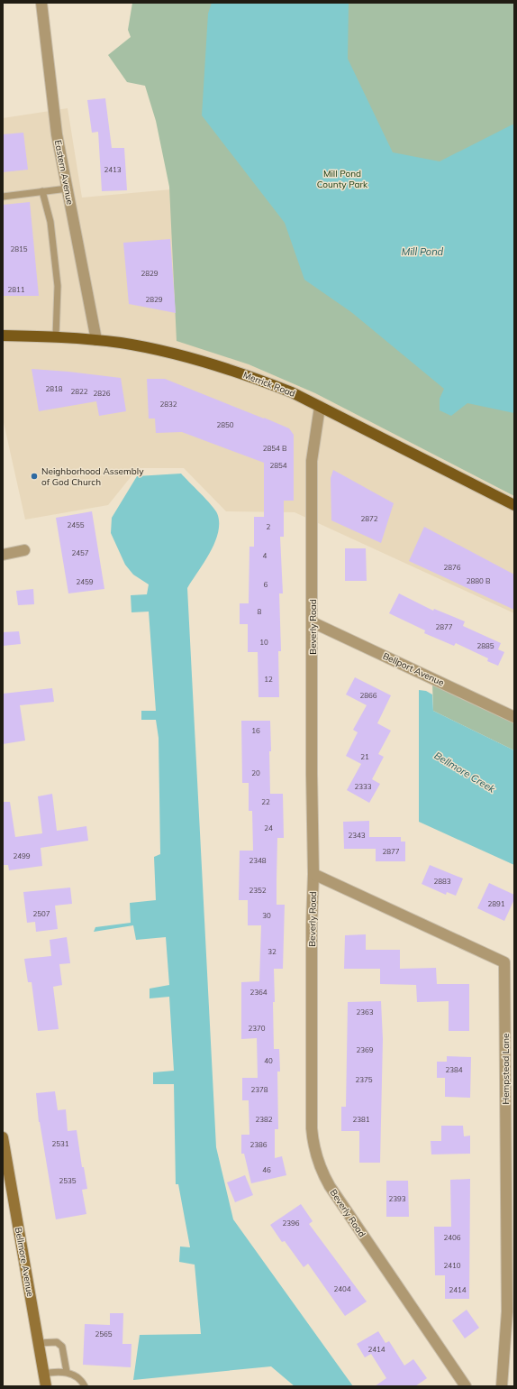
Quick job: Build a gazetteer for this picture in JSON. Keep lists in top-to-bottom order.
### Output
{
  "streets": {
    "main road": ["Merrick Road"],
    "street": [
      "Eastern Avenue",
      "Beverly Road",
      "Bellport Avenue",
      "Hempstead Lane",
      "Bellmore Avenue"
    ]
  },
  "crossings": [
    ["Eastern Avenue", "Merrick Road"],
    ["Merrick Road", "Beverly Road"],
    ["Beverly Road", "Bellport Avenue"],
    ["Beverly Road", "Hempstead Lane"]
  ],
  "water": ["Mill Pond", "Bellmore Creek"],
  "parks": ["Mill Pond County Park"],
  "places": ["Neighborhood Assembly of God Church"],
  "house_numbers": [
    "2413",
    "2815",
    "2829",
    "2811",
    "2829",
    "2818",
    "2822",
    "2826",
    "2832",
    "2850",
    "2854 B",
    "2854",
    "2872",
    "2455",
    "2",
    "2457",
    "4",
    "2876",
    "2880 B",
    "2459",
    "6",
    "8",
    "2877",
    "10",
    "2885",
    "12",
    "2866",
    "16",
    "21",
    "20",
    "2333",
    "22",
    "24",
    "2343",
    "2877",
    "2499",
    "2348",
    "2883",
    "2352",
    "2891",
    "2507",
    "30",
    "32",
    "2364",
    "2363",
    "2370",
    "2369",
    "40",
    "2384",
    "2375",
    "2378",
    "2382",
    "2381",
    "2531",
    "2386",
    "46",
    "2535",
    "2393",
    "2396",
    "2406",
    "2410",
    "2404",
    "2414",
    "2565",
    "2414"
  ]
}
